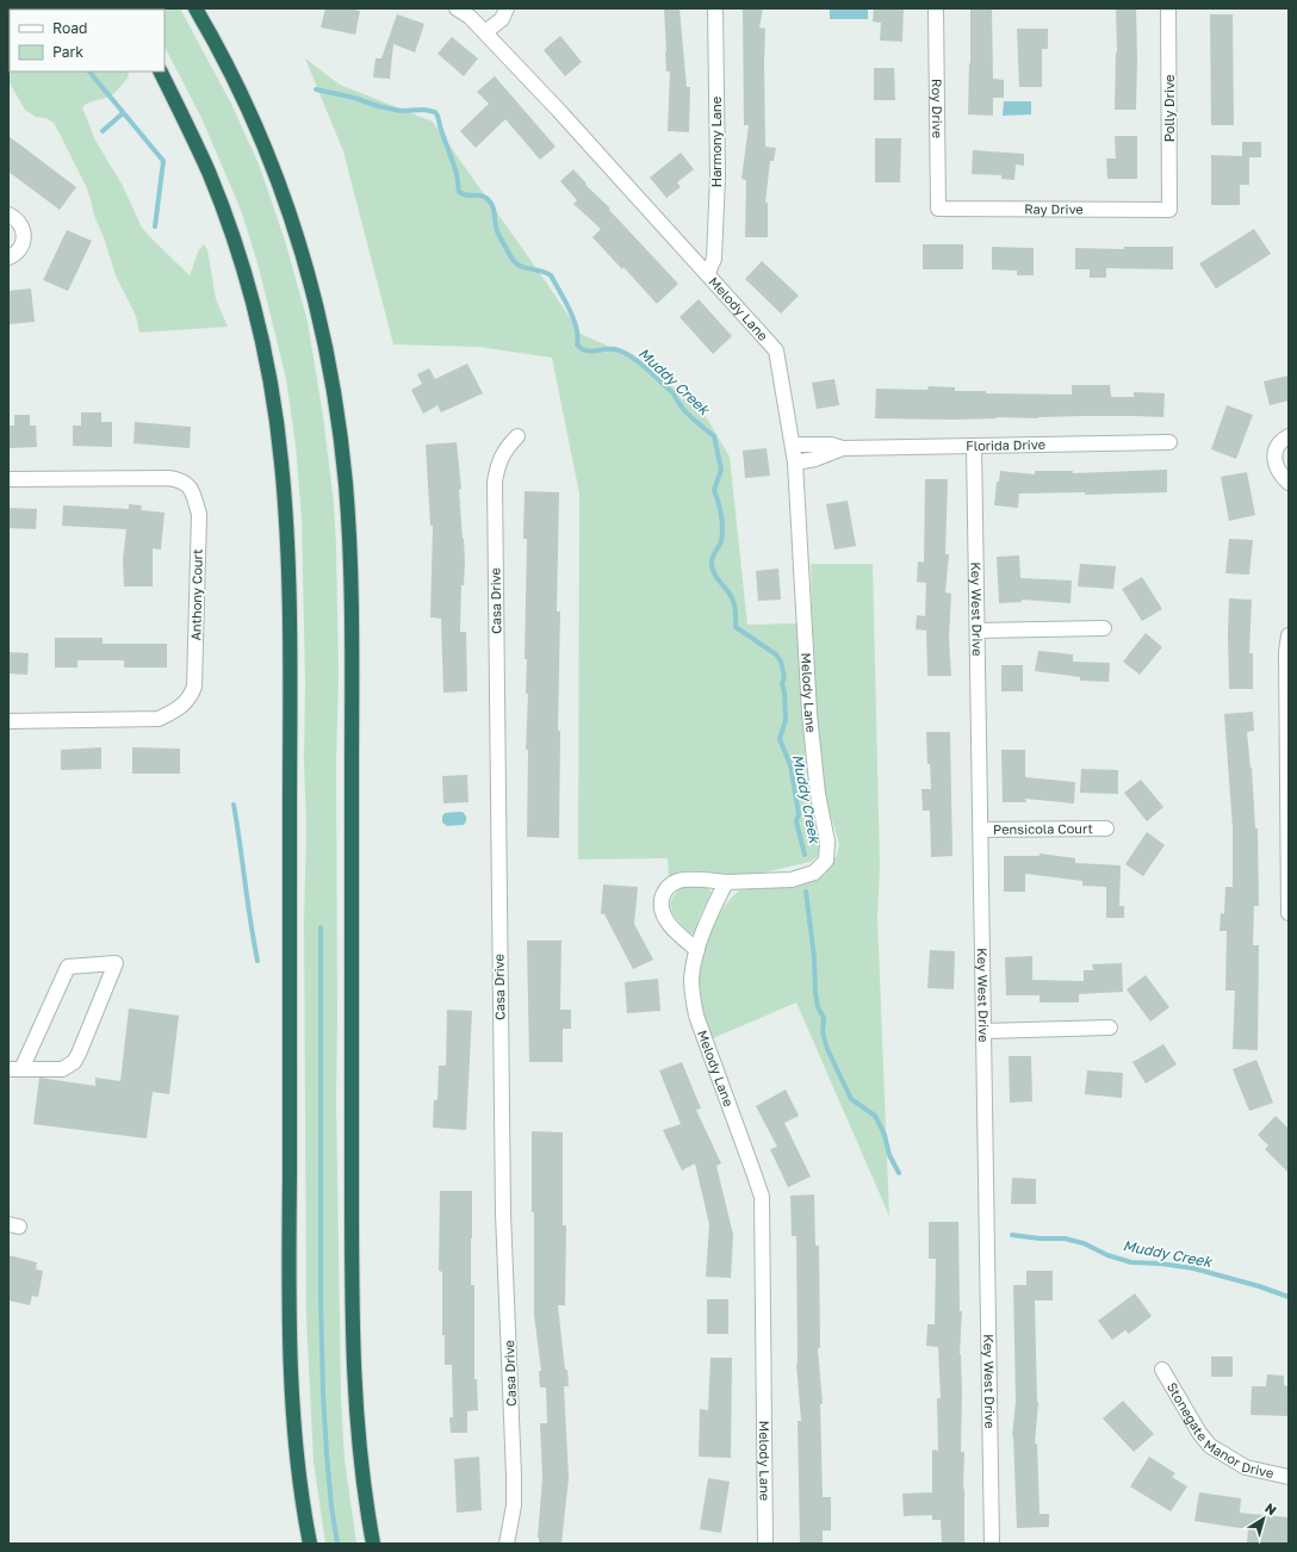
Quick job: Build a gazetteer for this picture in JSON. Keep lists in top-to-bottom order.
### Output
{
  "streets": {
    "street": [
      "Roy Drive",
      "Polly Drive",
      "Harmony Lane",
      "Ray Drive",
      "Melody Lane",
      "Florida Drive",
      "Anthony Court",
      "Casa Drive",
      "Key West Drive",
      "Pensicola Court",
      "Stonegate Manor Drive"
    ]
  },
  "crossings": [
    ["Roy Drive", "Ray Drive"],
    ["Polly Drive", "Ray Drive"],
    ["Harmony Lane", "Melody Lane"],
    ["Melody Lane", "Florida Drive"],
    ["Florida Drive", "Key West Drive"],
    ["Key West Drive", "Pensicola Court"]
  ],
  "water": ["Muddy Creek"],
  "legend": ["Road", "Park"],
  "north": "top right"
}
